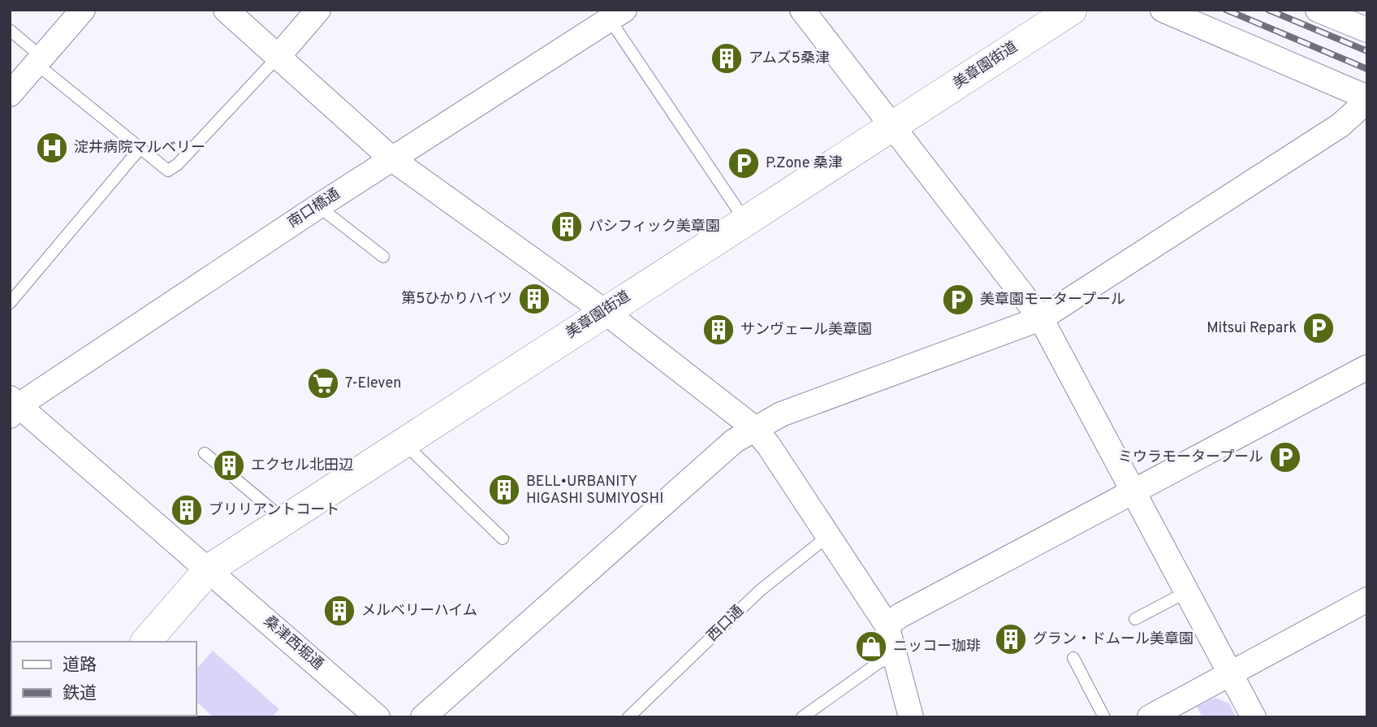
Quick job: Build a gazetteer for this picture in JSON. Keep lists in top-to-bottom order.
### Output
{
  "streets": {
    "street": ["美章園街道", "南口橋通", "桑津西堀通"],
    "lane": ["西口通"]
  },
  "crossings": [
    ["美章園街道", "桑津西堀通"],
    ["南口橋通", "桑津西堀通"]
  ],
  "places": {
    "building": [
      "アムズ5桑津",
      "パシフィック美章園",
      "第5ひかりハイツ",
      "サンヴェール美章園",
      "エクセル北田辺",
      "BELL•URBANITY HIGASHI SUMIYOSHI",
      "ブリリアントコート",
      "メルベリーハイム",
      "グラン・ドムール美章園"
    ],
    "hospital": ["淀井病院マルベリー"],
    "parking": [
      "P.Zone 桑津",
      "美章園モータープール",
      "Mitsui Repark",
      "ミウラモータープール"
    ],
    "supermarket": ["7-Eleven"],
    "shop": ["ニッコー珈琲"]
  },
  "legend": ["道路", "鉄道"]
}
